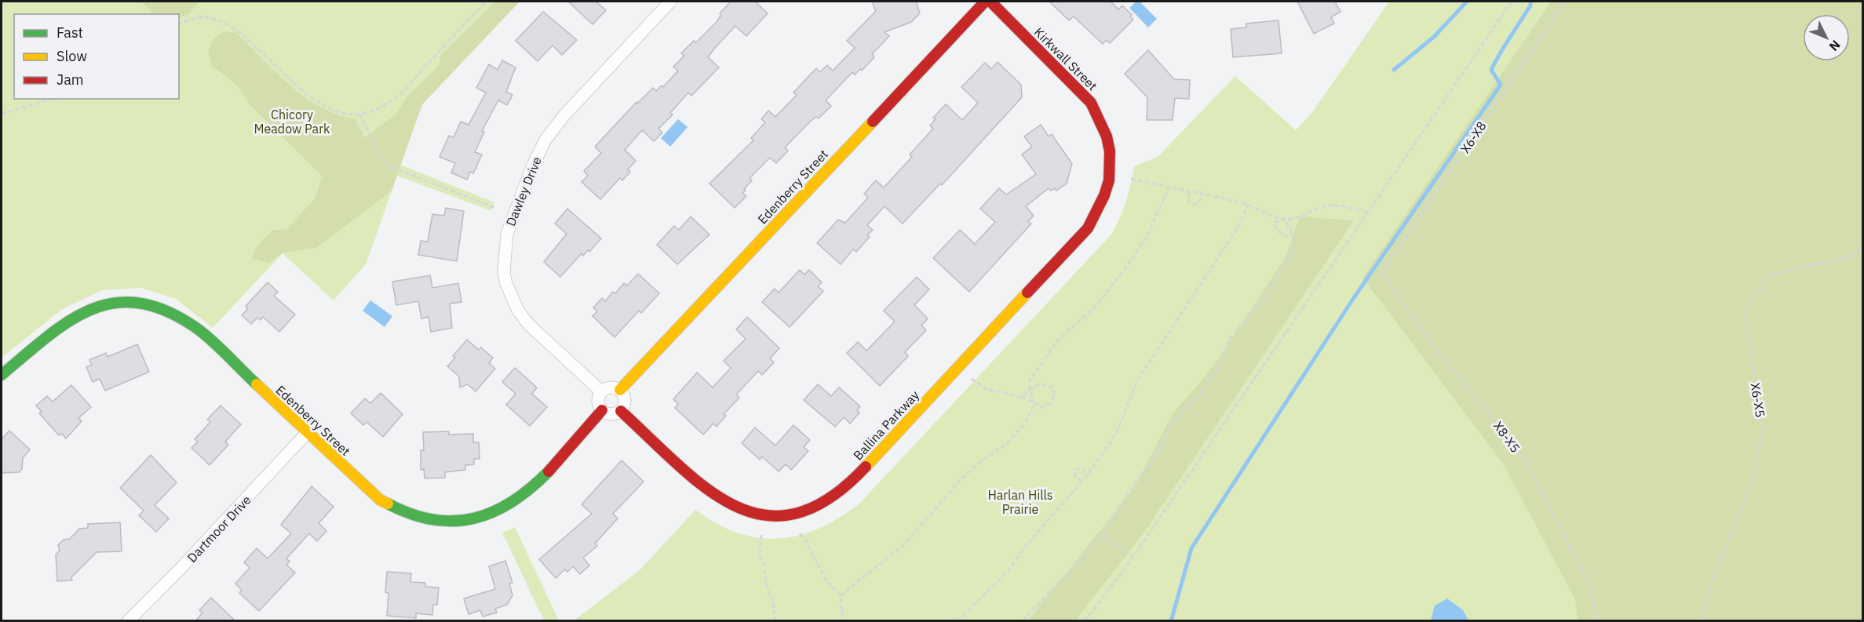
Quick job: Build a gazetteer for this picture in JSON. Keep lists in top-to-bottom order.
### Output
{
  "streets": {
    "street": [
      "Kirkwall Street",
      "Edenberry Street",
      "Dawley Drive",
      "Ballina Parkway",
      "Dartmoor Drive"
    ],
    "path": ["X6-X8", "X6-X5", "X8-X5"]
  },
  "crossings": [
    ["Kirkwall Street", "Ballina Parkway"],
    ["X6-X8", "X8-X5"],
    ["Edenberry Street", "Dawley Drive"],
    ["Edenberry Street", "Ballina Parkway"],
    ["Edenberry Street", "Dartmoor Drive"],
    ["Dawley Drive", "Ballina Parkway"]
  ],
  "parks": ["Chicory Meadow Park", "Harlan Hills Prairie"],
  "legend": ["Fast", "Slow", "Jam"],
  "north": "bottom right"
}
